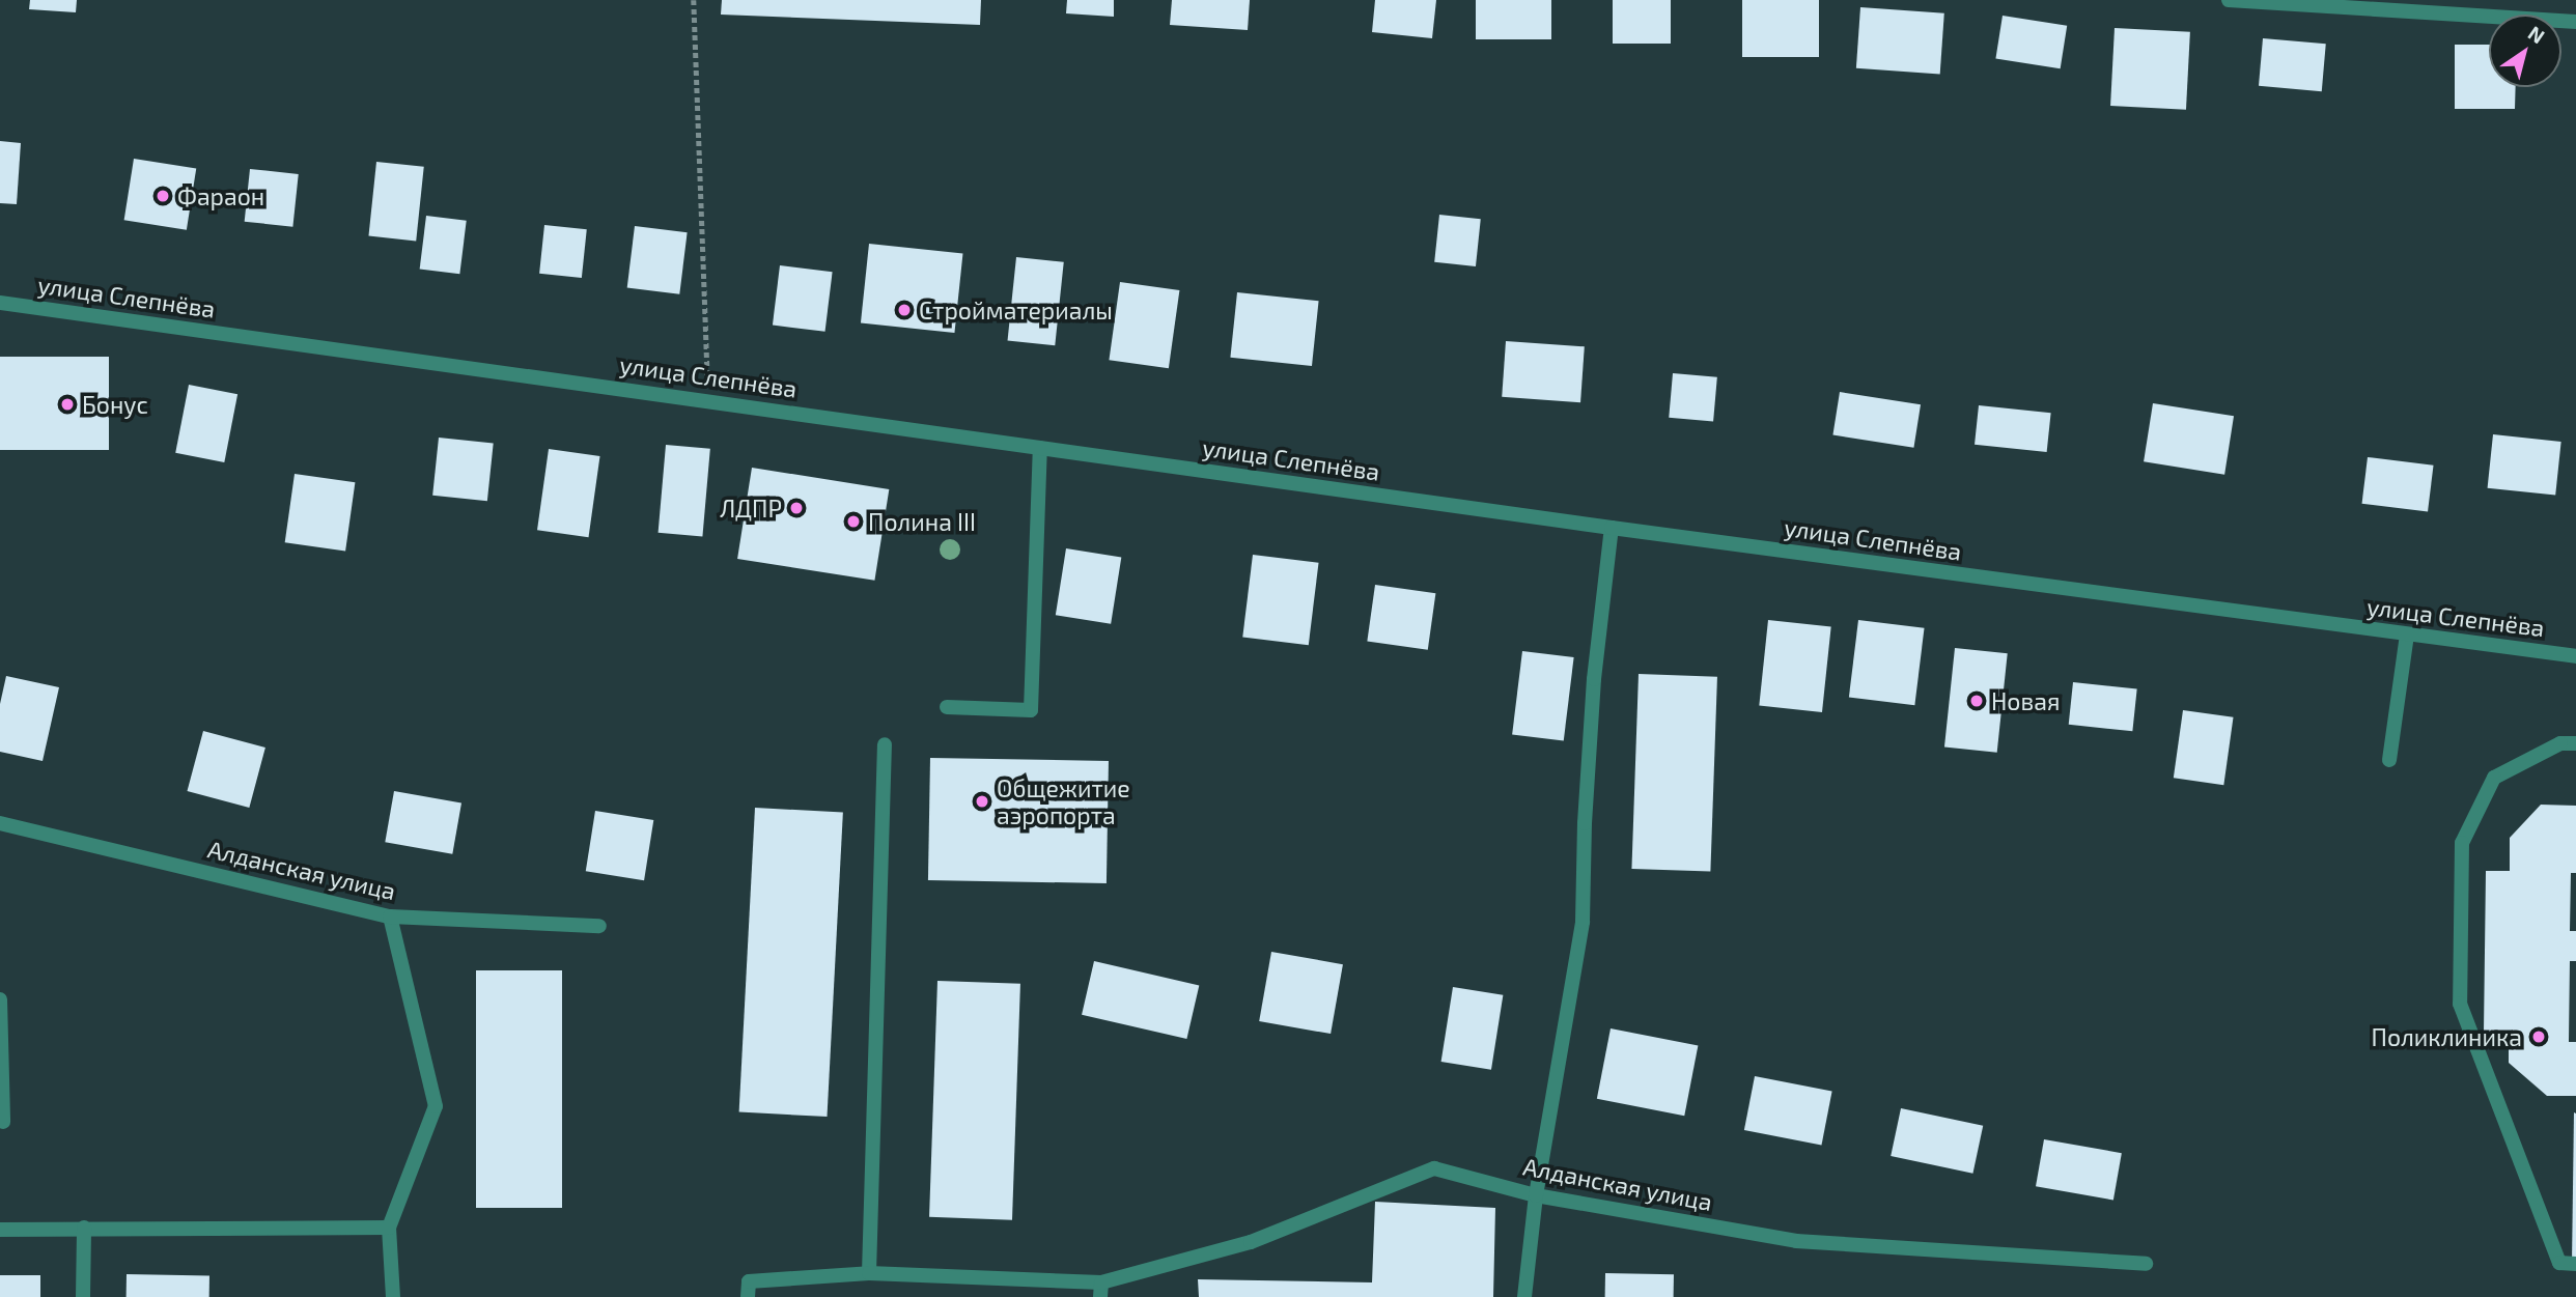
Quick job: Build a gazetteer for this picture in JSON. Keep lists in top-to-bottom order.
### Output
{
  "streets": {
    "street": ["улица Слепнёва", "Алданская улица"]
  },
  "places": [
    "Фараон",
    "Стройматериалы",
    "Бонус",
    "ЛДПР",
    "Полина III",
    "Новая",
    "Общежитие аэропорта",
    "Поликлиника"
  ],
  "north": "top right"
}
